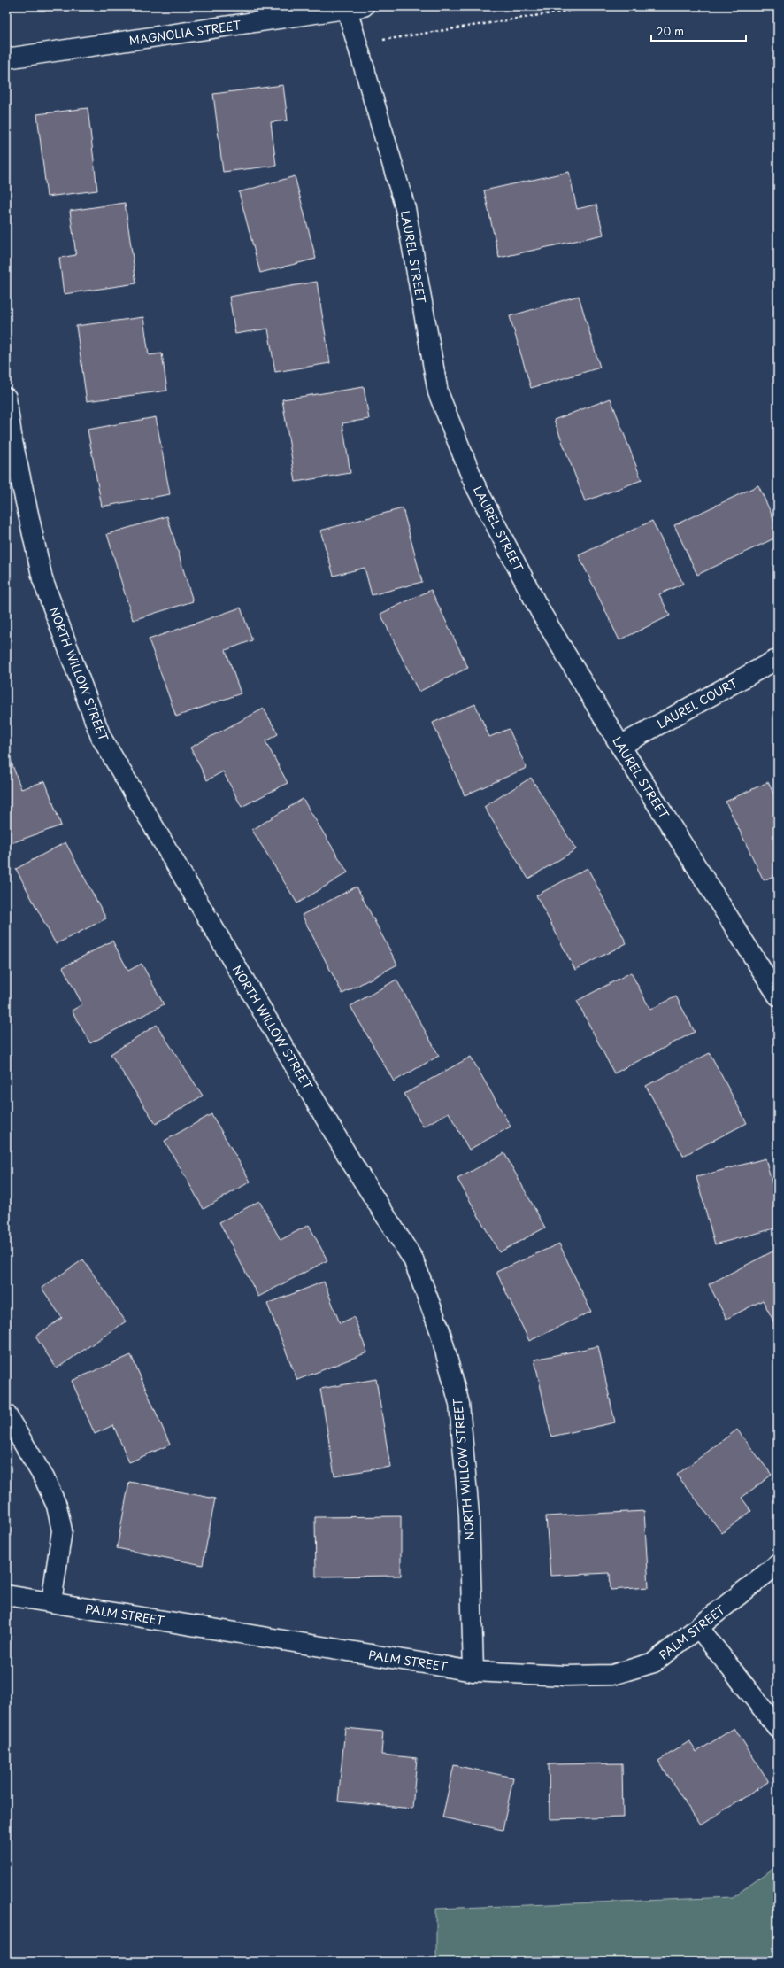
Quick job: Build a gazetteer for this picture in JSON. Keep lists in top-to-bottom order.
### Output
{
  "streets": {
    "street": [
      "MAGNOLIA STREET",
      "LAUREL STREET",
      "NORTH WILLOW STREET",
      "LAUREL COURT",
      "PALM STREET"
    ]
  },
  "crossings": [
    ["MAGNOLIA STREET", "LAUREL STREET"],
    ["LAUREL STREET", "LAUREL COURT"],
    ["NORTH WILLOW STREET", "PALM STREET"]
  ],
  "scale_bar": "20 m"
}
